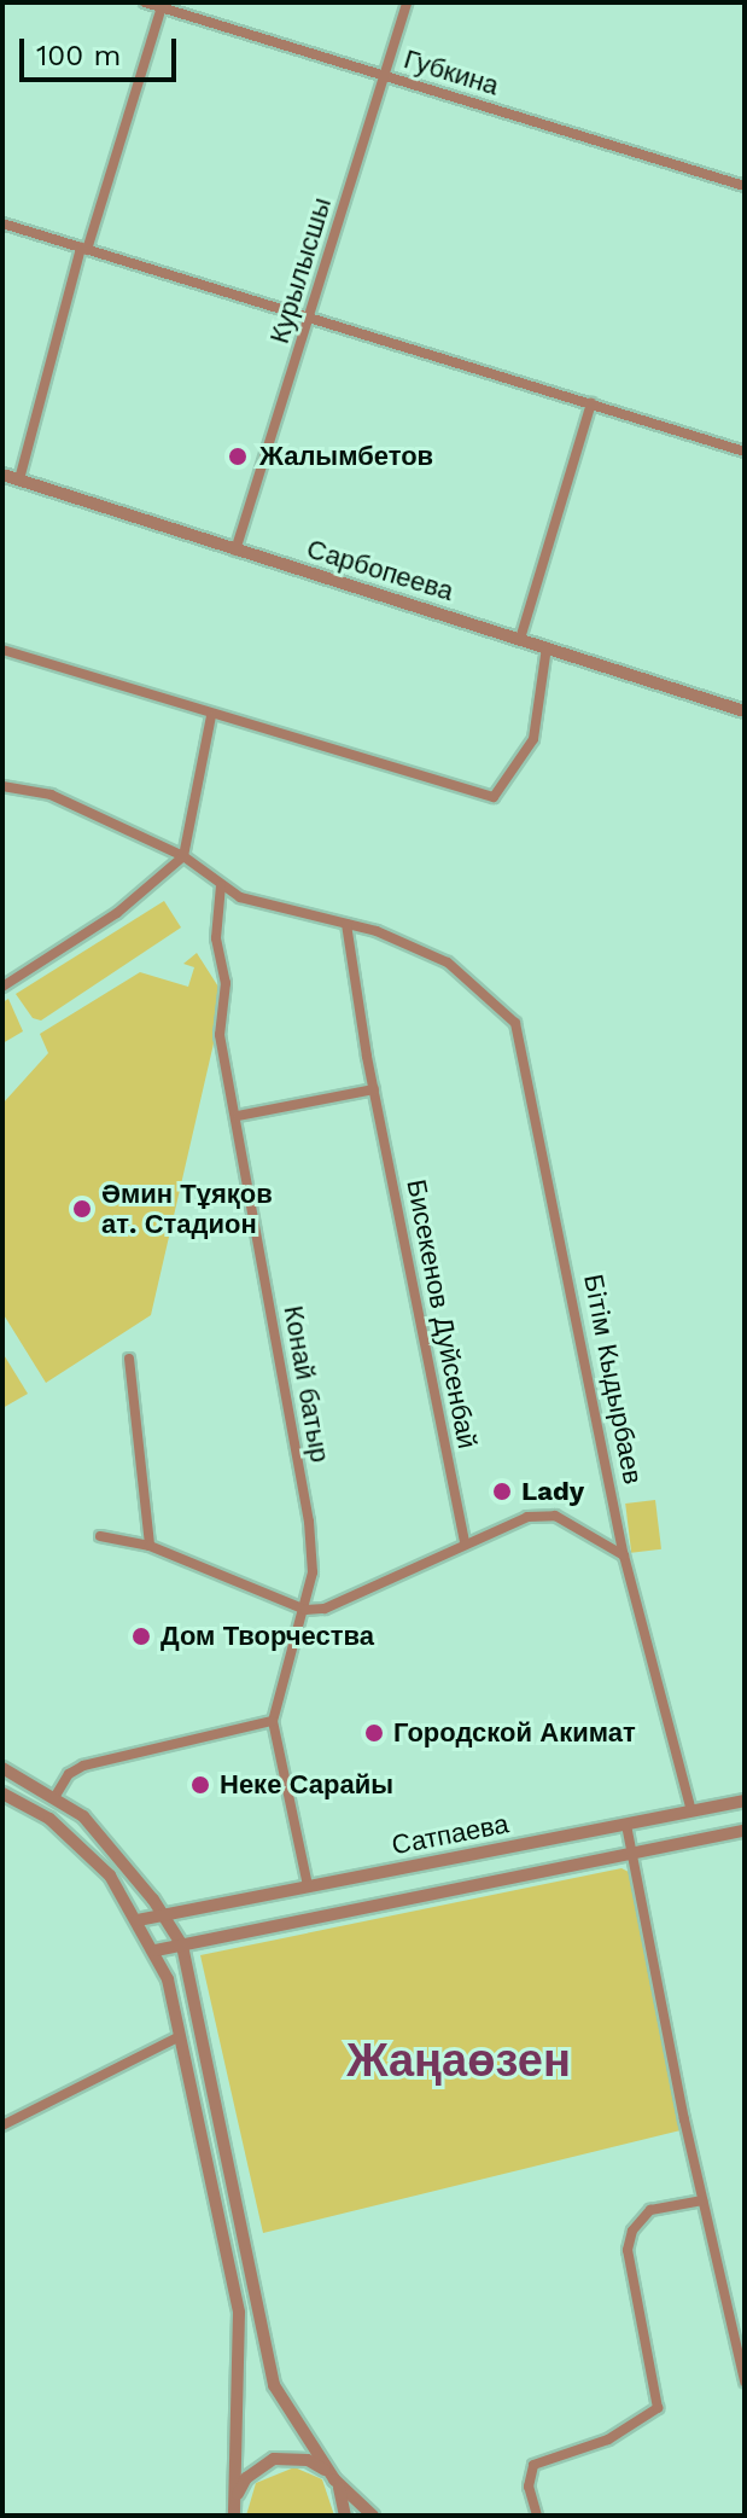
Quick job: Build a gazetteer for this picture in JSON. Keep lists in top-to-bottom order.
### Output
{
  "streets": {
    "street": [
      "Губкина",
      "Курылысшы",
      "Сарбопеева",
      "Бисекенов Дуйсенбай",
      "Бiтiм Кыдырбаев",
      "Конай батыр",
      "Сатпаева"
    ]
  },
  "crossings": [
    ["Губкина", "Курылысшы"],
    ["Курылысшы", "Сарбопеева"],
    ["Бисекенов Дуйсенбай", "Бiтiм Кыдырбаев"],
    ["Бiтiм Кыдырбаев", "Конай батыр"],
    ["Бiтiм Кыдырбаев", "Сатпаева"],
    ["Конай батыр", "Сатпаева"]
  ],
  "districts": ["Жаңаөзен"],
  "places": [
    "Жалымбетов",
    "Әмин Тұяқов ат. Стадион",
    "Lady",
    "Дом Творчества",
    "Городской Акимат",
    "Неке Сарайы"
  ],
  "scale_bar": "100 m"
}
